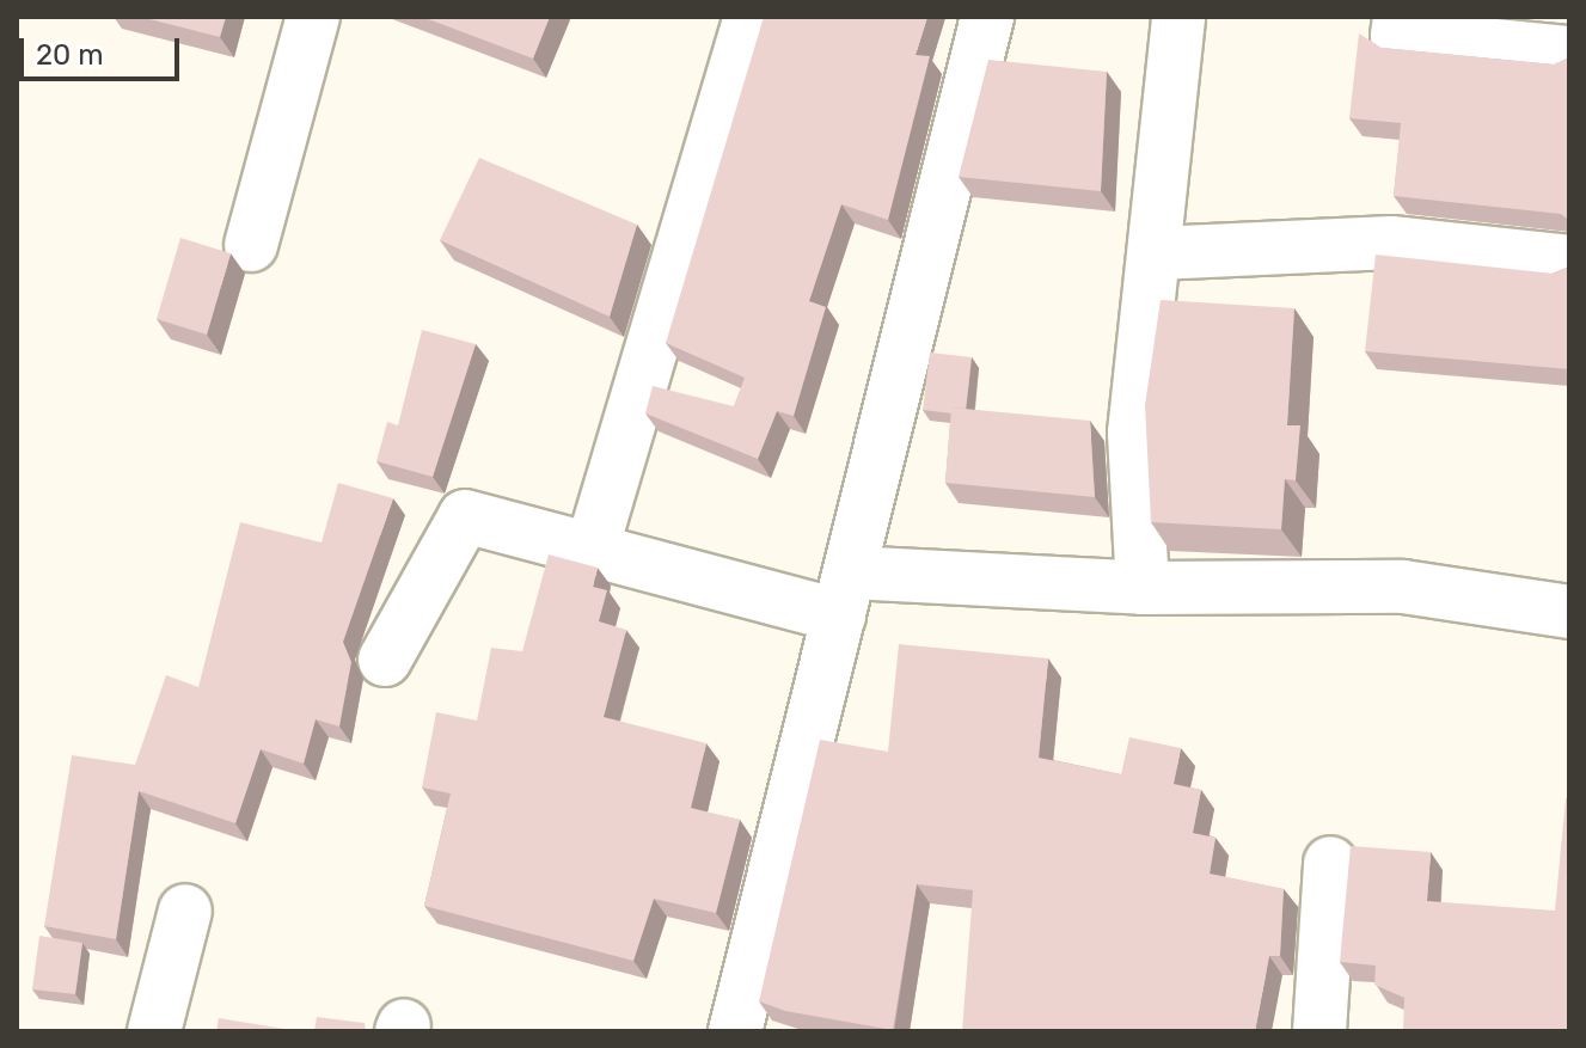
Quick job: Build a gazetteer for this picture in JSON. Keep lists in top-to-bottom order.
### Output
{
  "scale_bar": "20 m"
}
